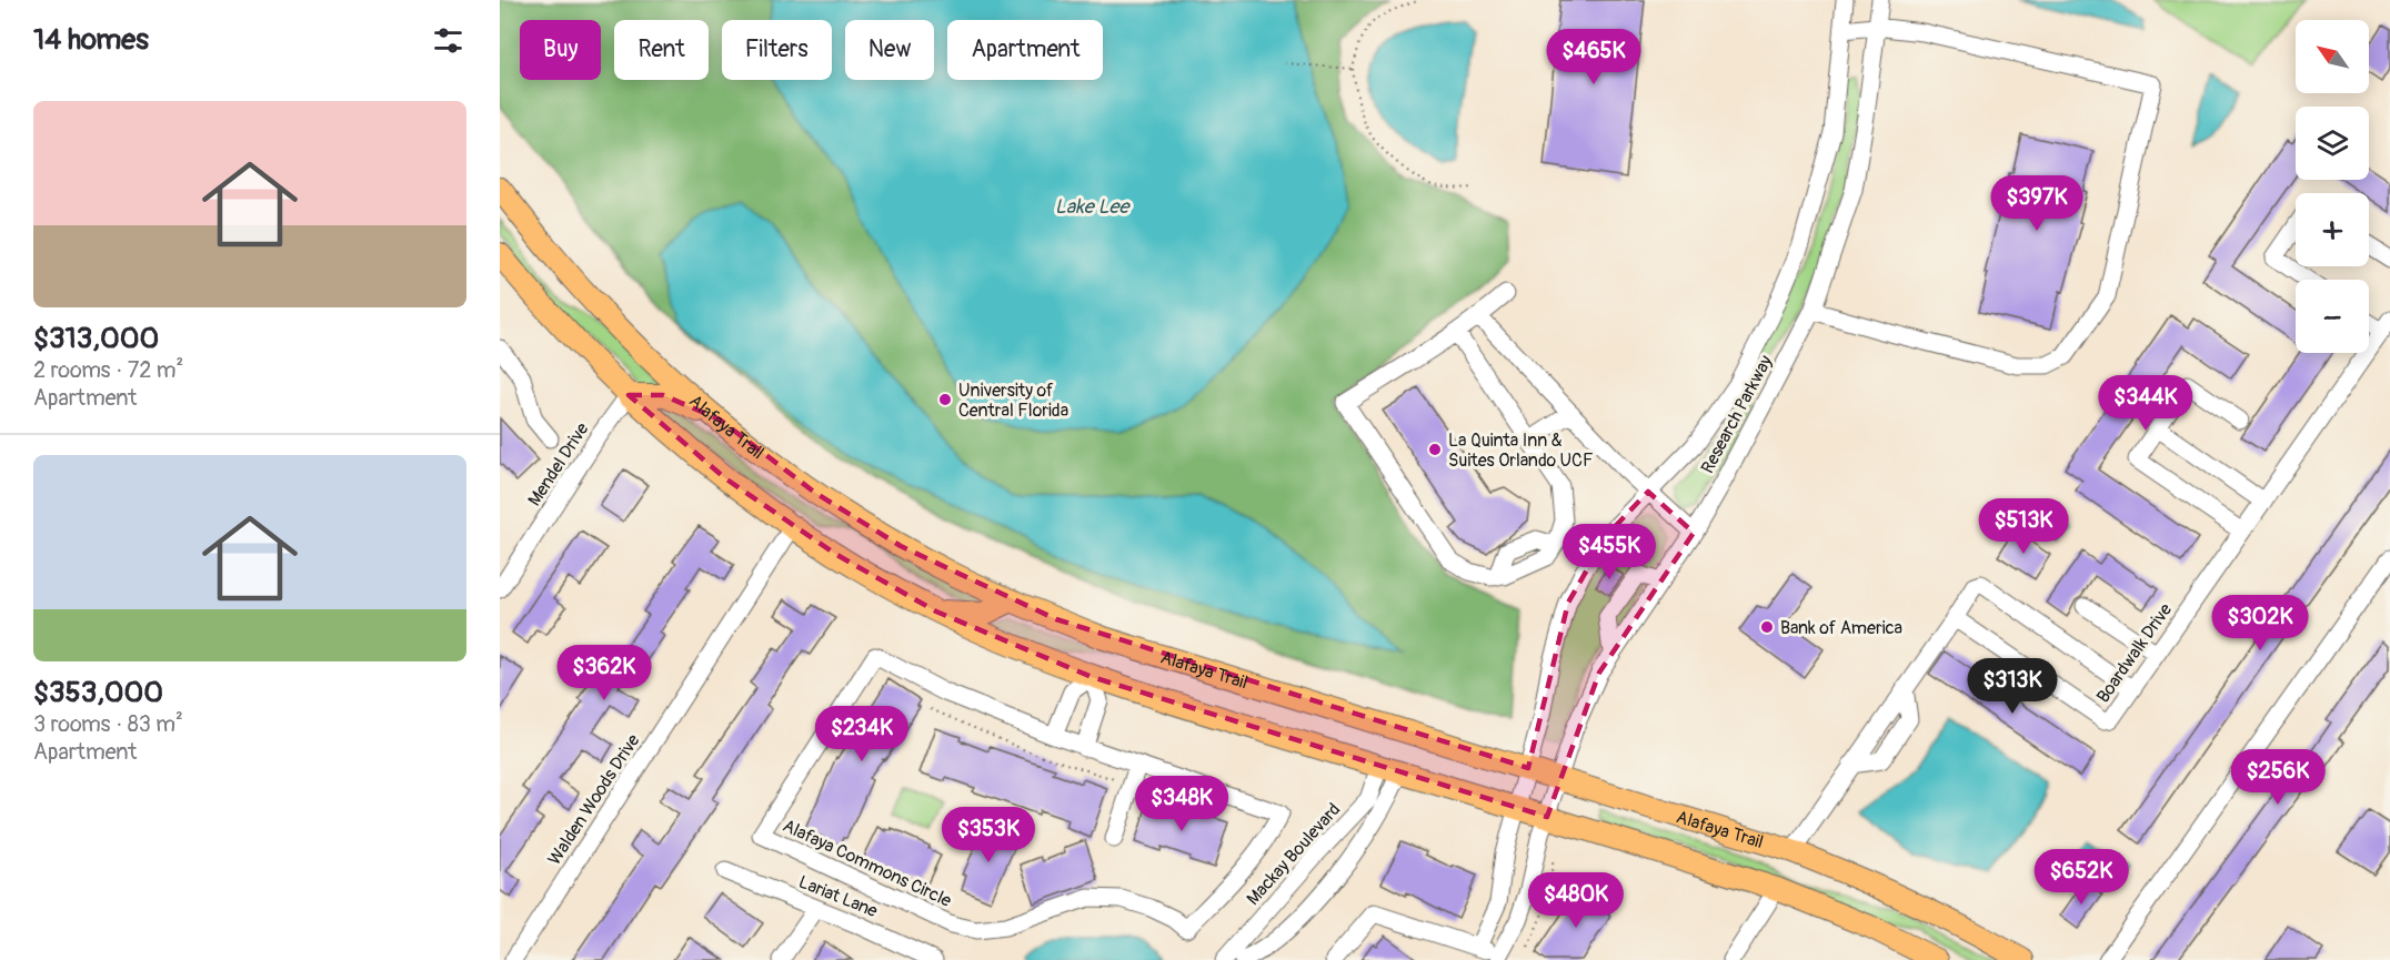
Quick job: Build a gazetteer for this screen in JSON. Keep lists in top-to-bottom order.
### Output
{
  "streets": {
    "main road": ["Alafaya Trail"],
    "street": [
      "Research Parkway",
      "Mendel Drive",
      "Boardwalk Drive",
      "Walden Woods Drive",
      "Mackay Boulevard",
      "Alafaya Commons Circle",
      "Lariat Lane"
    ]
  },
  "crossings": [
    ["Research Parkway", "Alafaya Trail"]
  ],
  "water": ["Lake Lee"],
  "places": ["University of Central Florida", "La Quinta Inn & Suites Orlando UCF", "Bank of America"],
  "north": "top left",
  "page": {
    "heading": "14 homes",
    "map_buttons": ["+", "−"],
    "chip": [
      "Buy",
      "Rent",
      "Filters",
      "New",
      "Apartment"
    ],
    "price": [
      "$465K",
      "$397K",
      "$344K",
      "$513K",
      "$455K",
      "$302K",
      "$362K",
      "$313K",
      "$234K",
      "$256K",
      "$348K",
      "$353K",
      "$652K",
      "$480K"
    ],
    "list": [
      {
        "name": "$313,000",
        "note": "2 rooms · 72 m² · Apartment"
      },
      {
        "name": "$353,000",
        "note": "3 rooms · 83 m² · Apartment"
      }
    ]
  }
}
